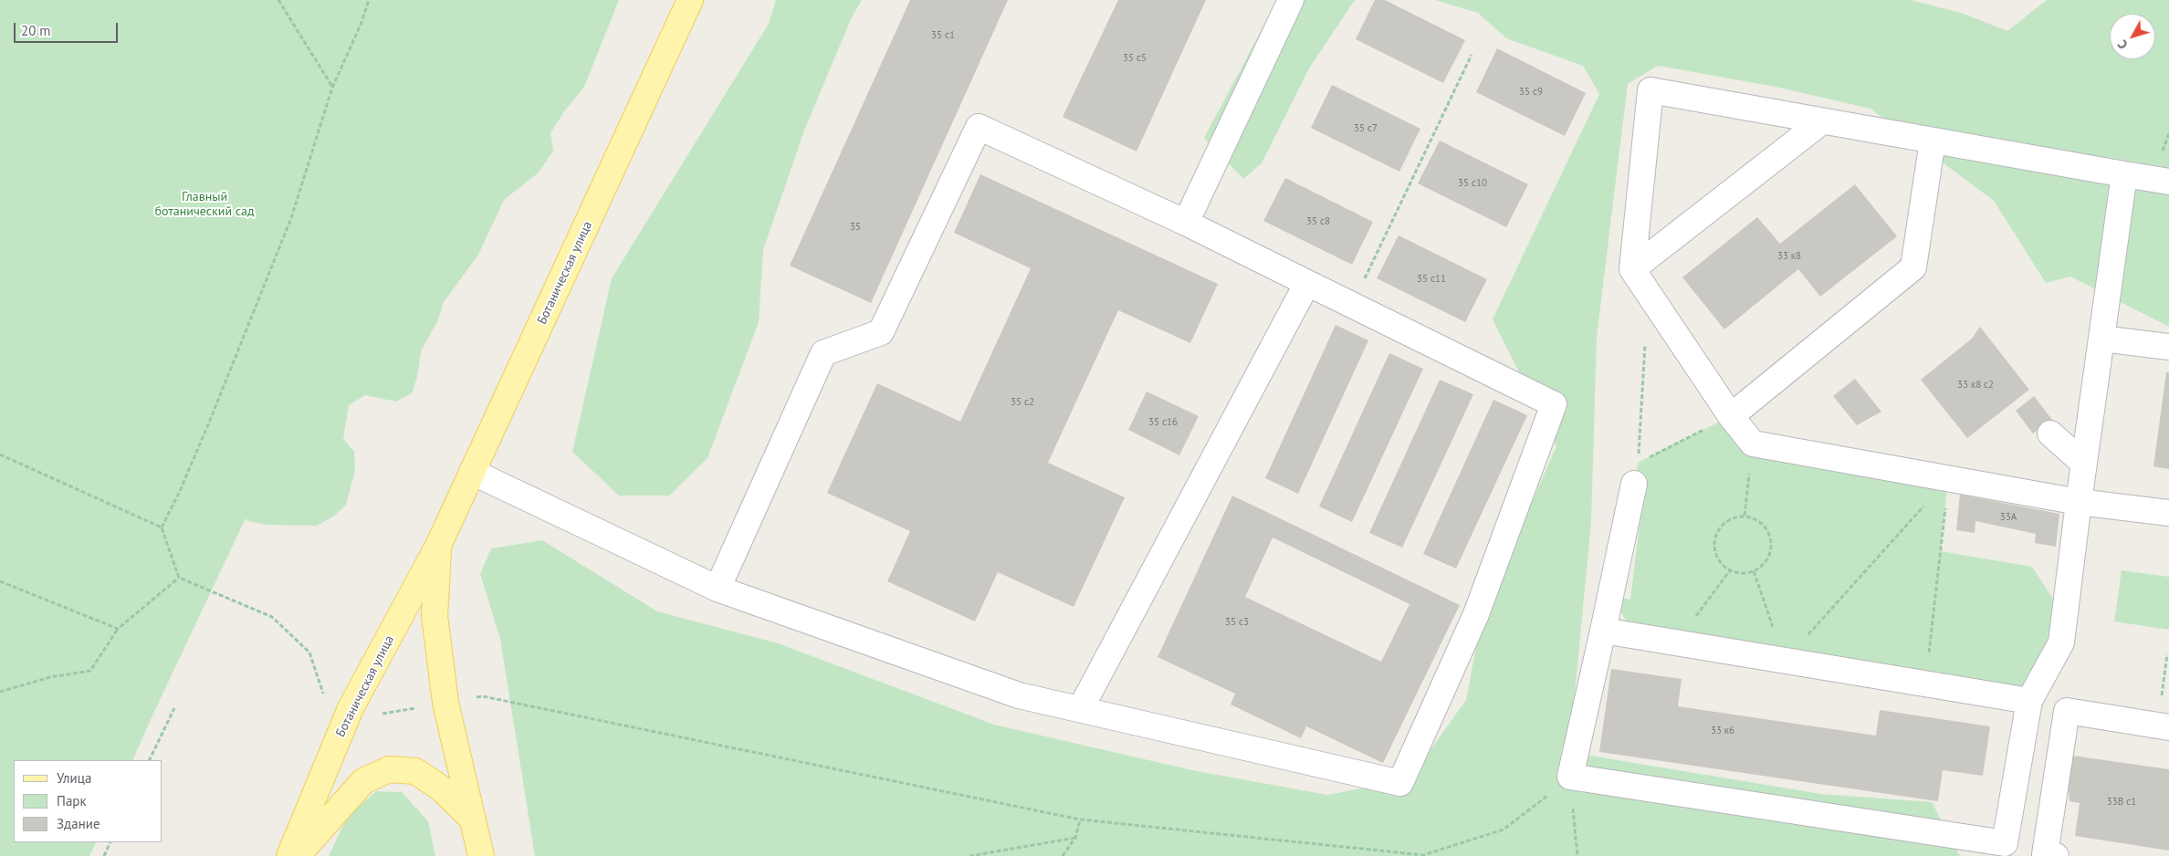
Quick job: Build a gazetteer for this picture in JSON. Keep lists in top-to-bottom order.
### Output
{
  "streets": {
    "main road": ["Ботаническая улица"]
  },
  "parks": ["Главный ботанический сад"],
  "house_numbers": [
    "35 с1",
    "35 с5",
    "35 с9",
    "35 с7",
    "35 с10",
    "35 с8",
    "35",
    "33 к8",
    "35 с11",
    "33 к8 с2",
    "35 с2",
    "35 с16",
    "33А",
    "35 с3",
    "33 к6",
    "33В с1"
  ],
  "legend": ["Улица", "Парк", "Здание"],
  "scale_bar": "20 m",
  "north": "bottom left"
}
